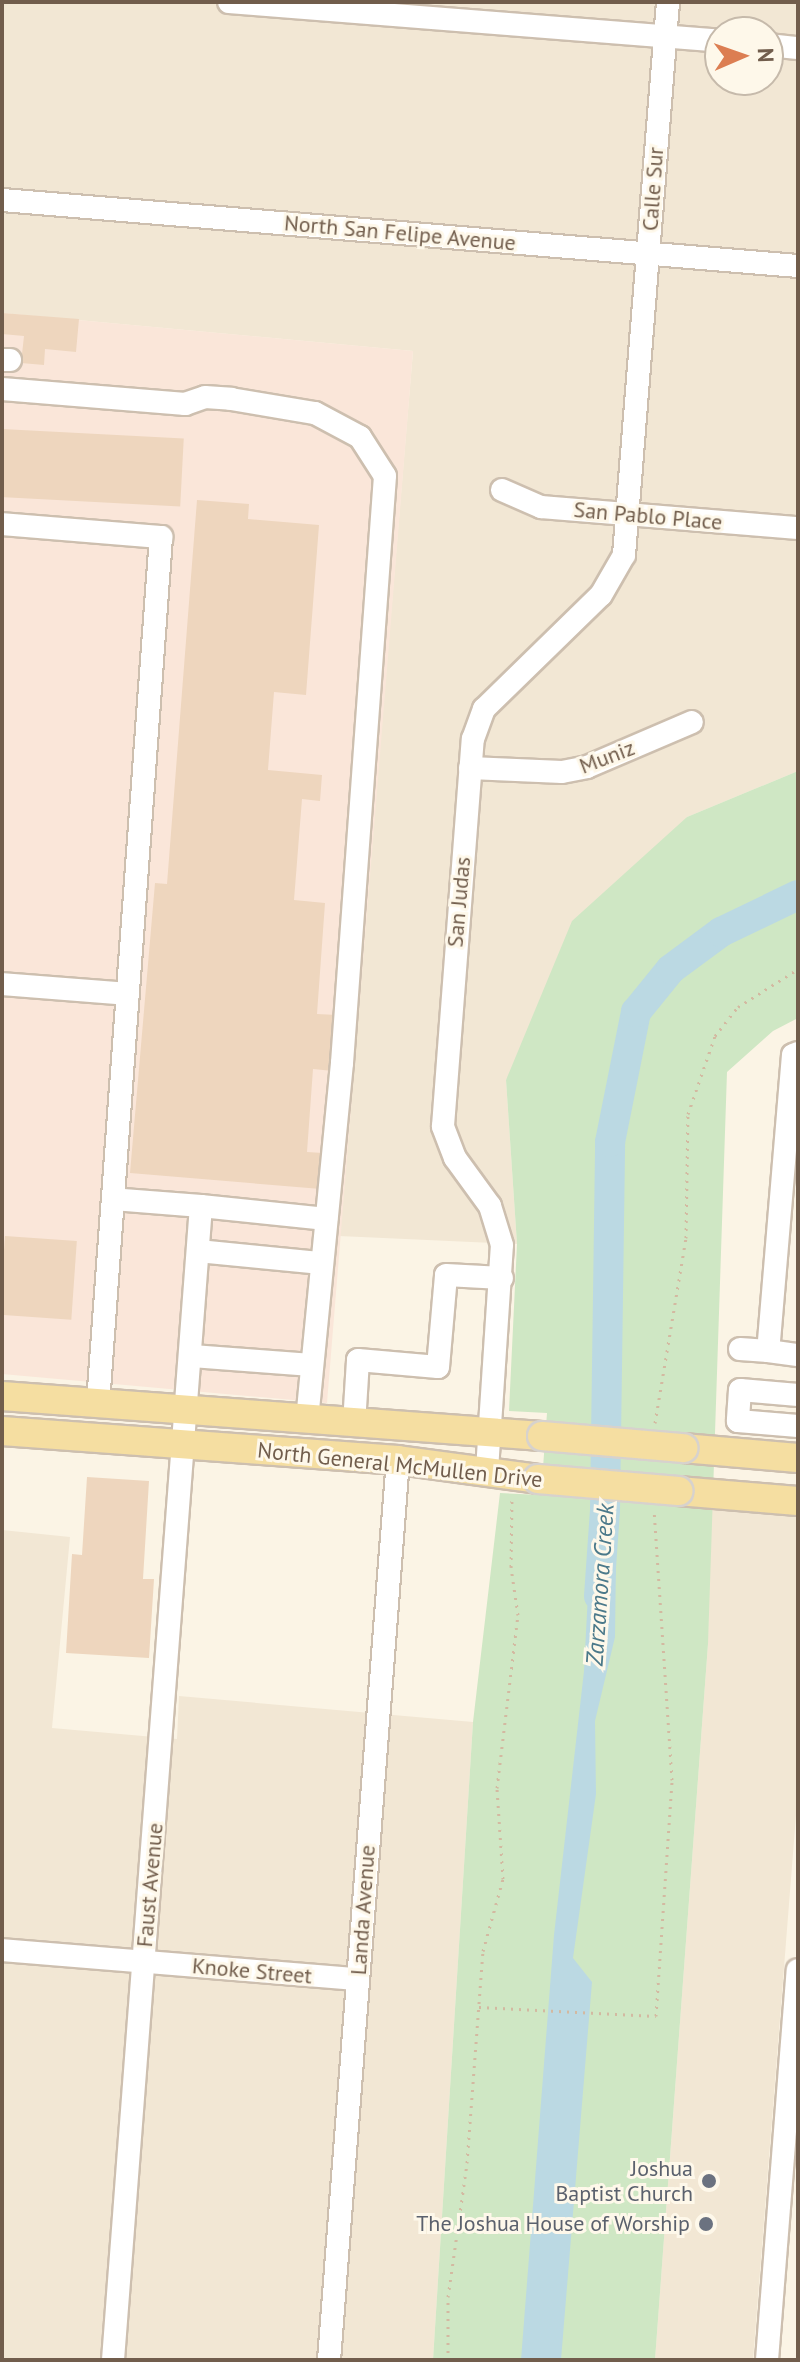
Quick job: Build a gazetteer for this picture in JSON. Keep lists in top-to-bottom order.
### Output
{
  "streets": {
    "main road": ["North General McMullen Drive"],
    "street": [
      "Calle Sur",
      "North San Felipe Avenue",
      "San Pablo Place",
      "Muniz",
      "San Judas",
      "Faust Avenue",
      "Landa Avenue",
      "Knoke Street"
    ]
  },
  "crossings": [
    ["Calle Sur", "North San Felipe Avenue"],
    ["Calle Sur", "San Judas"],
    ["San Pablo Place", "San Judas"],
    ["Muniz", "San Judas"],
    ["San Judas", "North General McMullen Drive"],
    ["North General McMullen Drive", "Faust Avenue"],
    ["North General McMullen Drive", "Landa Avenue"],
    ["Faust Avenue", "Knoke Street"],
    ["Landa Avenue", "Knoke Street"]
  ],
  "water": ["Zarzamora Creek"],
  "places": ["Joshua Baptist Church", "The Joshua House of Worship"],
  "north": "right"
}
